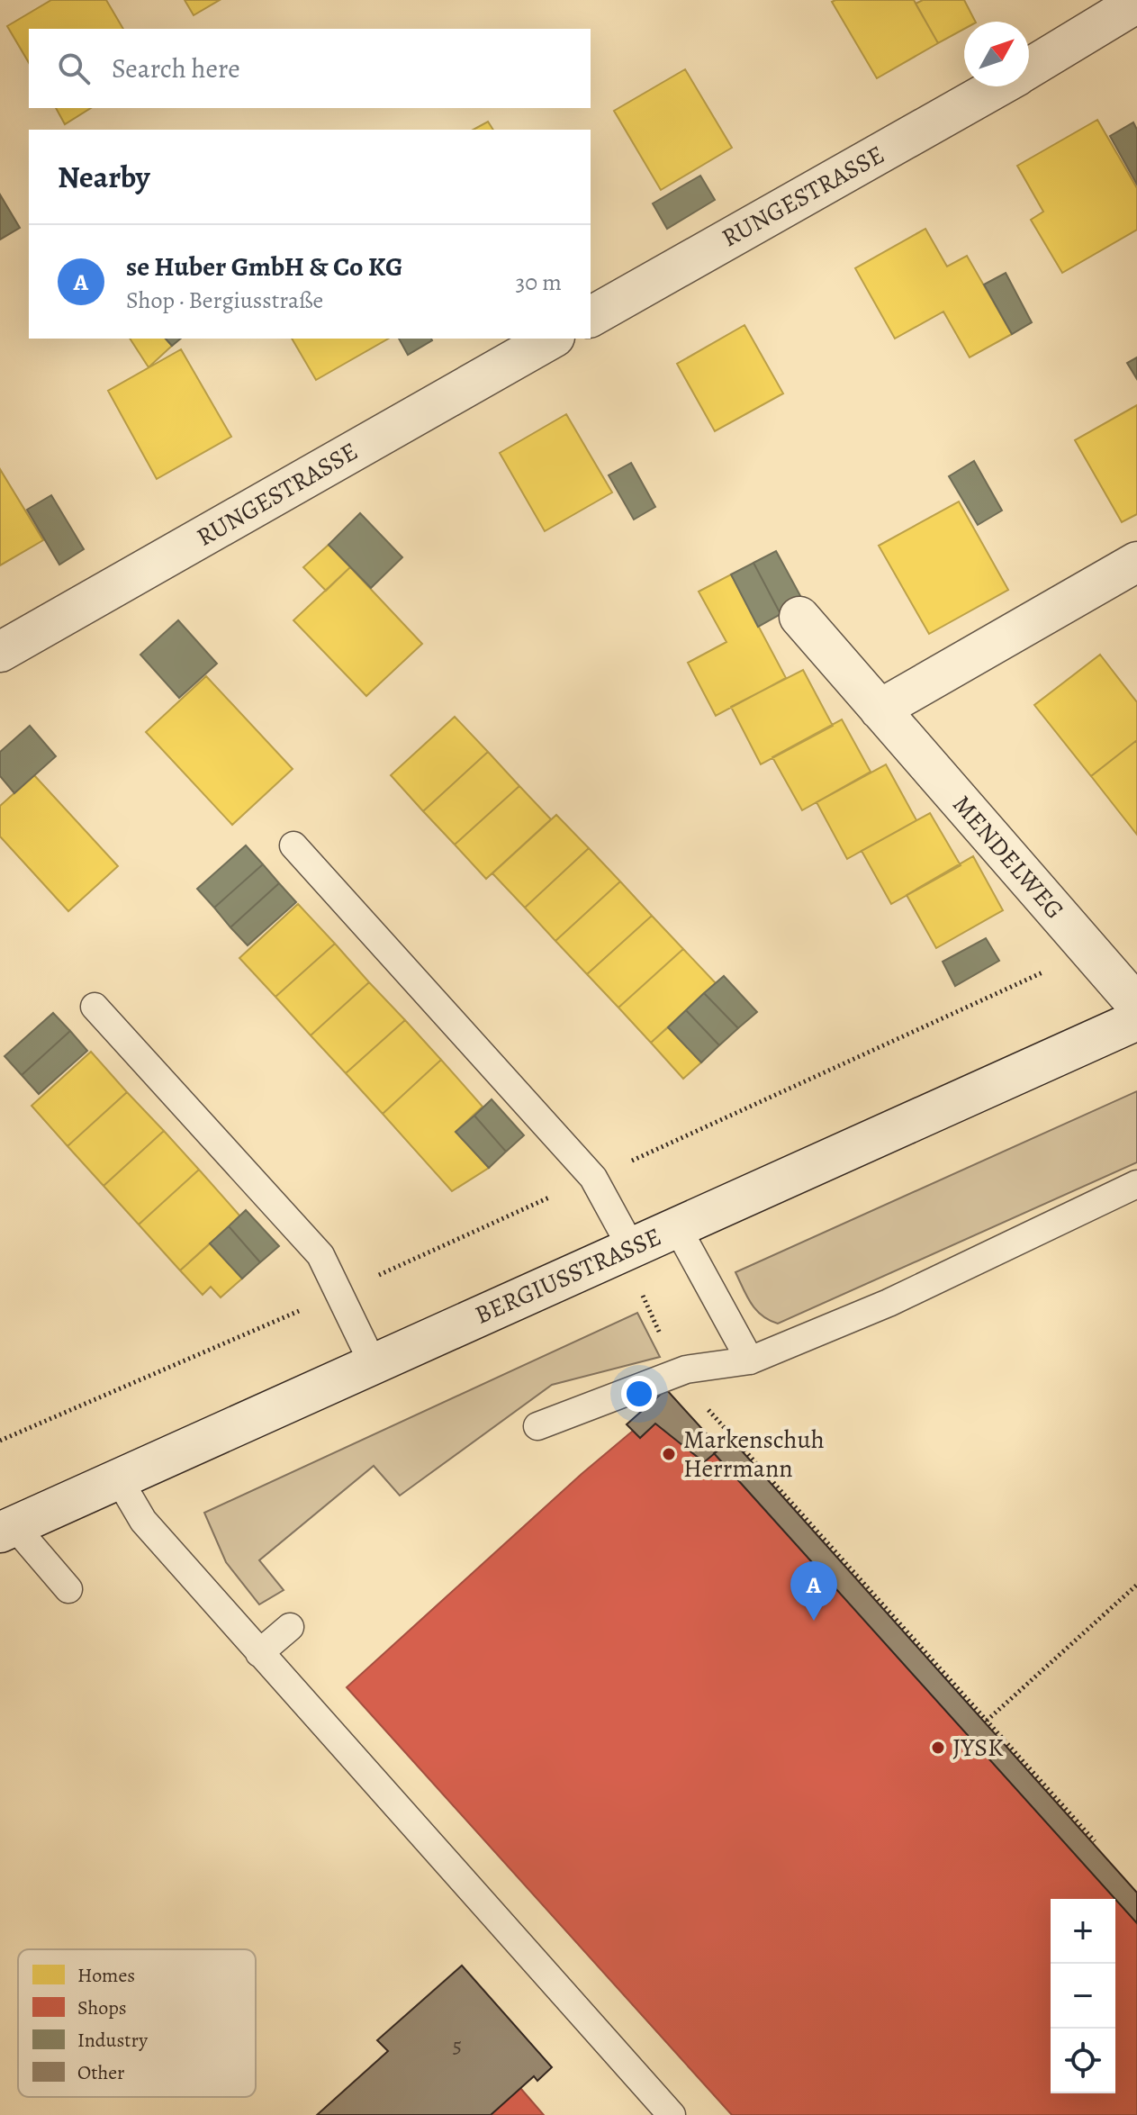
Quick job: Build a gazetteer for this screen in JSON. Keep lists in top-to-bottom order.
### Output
{
  "streets": {
    "street": ["RUNGESTRASSE", "MENDELWEG", "BERGIUSSTRASSE"]
  },
  "places": ["Markenschuh Herrmann", "JYSK"],
  "house_numbers": ["5"],
  "legend": [
    "Homes",
    "Shops",
    "Industry",
    "Other"
  ],
  "north": "top right",
  "page": {
    "search": "Search here",
    "heading": "Nearby",
    "list": [
      {
        "mark": "A",
        "name": "se Huber GmbH & Co KG",
        "note": "Shop · Bergiusstraße",
        "value": "30 m"
      }
    ],
    "pins": "A",
    "map_buttons": ["+", "−"]
  }
}
